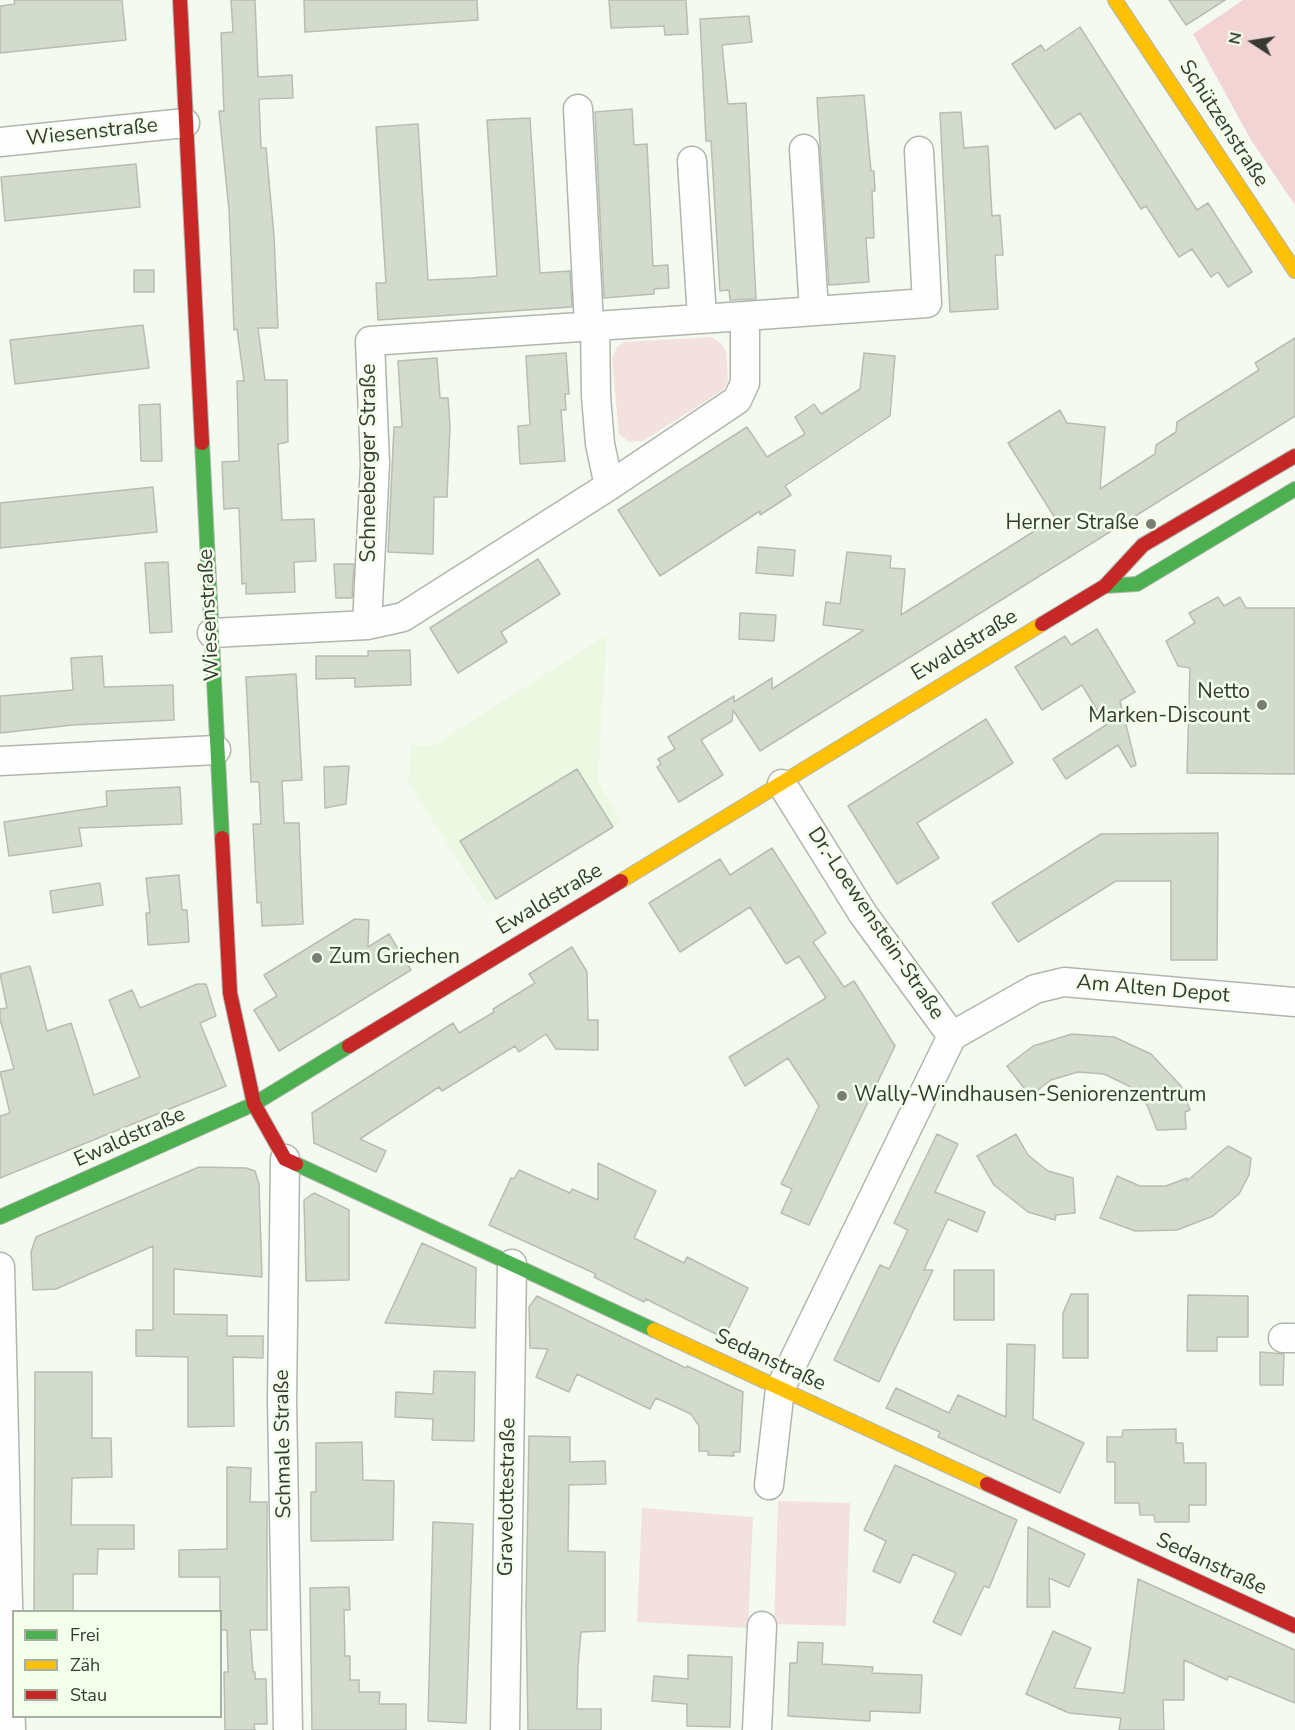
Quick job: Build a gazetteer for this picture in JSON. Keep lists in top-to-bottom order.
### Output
{
  "streets": {
    "street": [
      "Schützenstraße",
      "Wiesenstraße",
      "Schneeberger Straße",
      "Ewaldstraße",
      "Dr.-Loewenstein-Straße",
      "Am Alten Depot",
      "Sedanstraße",
      "Schmale Straße",
      "Gravelottestraße"
    ]
  },
  "crossings": [
    ["Wiesenstraße", "Ewaldstraße"],
    ["Ewaldstraße", "Dr.-Loewenstein-Straße"],
    ["Dr.-Loewenstein-Straße", "Am Alten Depot"],
    ["Dr.-Loewenstein-Straße", "Sedanstraße"],
    ["Sedanstraße", "Schmale Straße"],
    ["Sedanstraße", "Gravelottestraße"]
  ],
  "places": [
    "Herner Straße",
    "Netto Marken-Discount",
    "Zum Griechen",
    "Wally-Windhausen-Seniorenzentrum"
  ],
  "legend": ["Frei", "Zäh", "Stau"],
  "north": "left"
}
